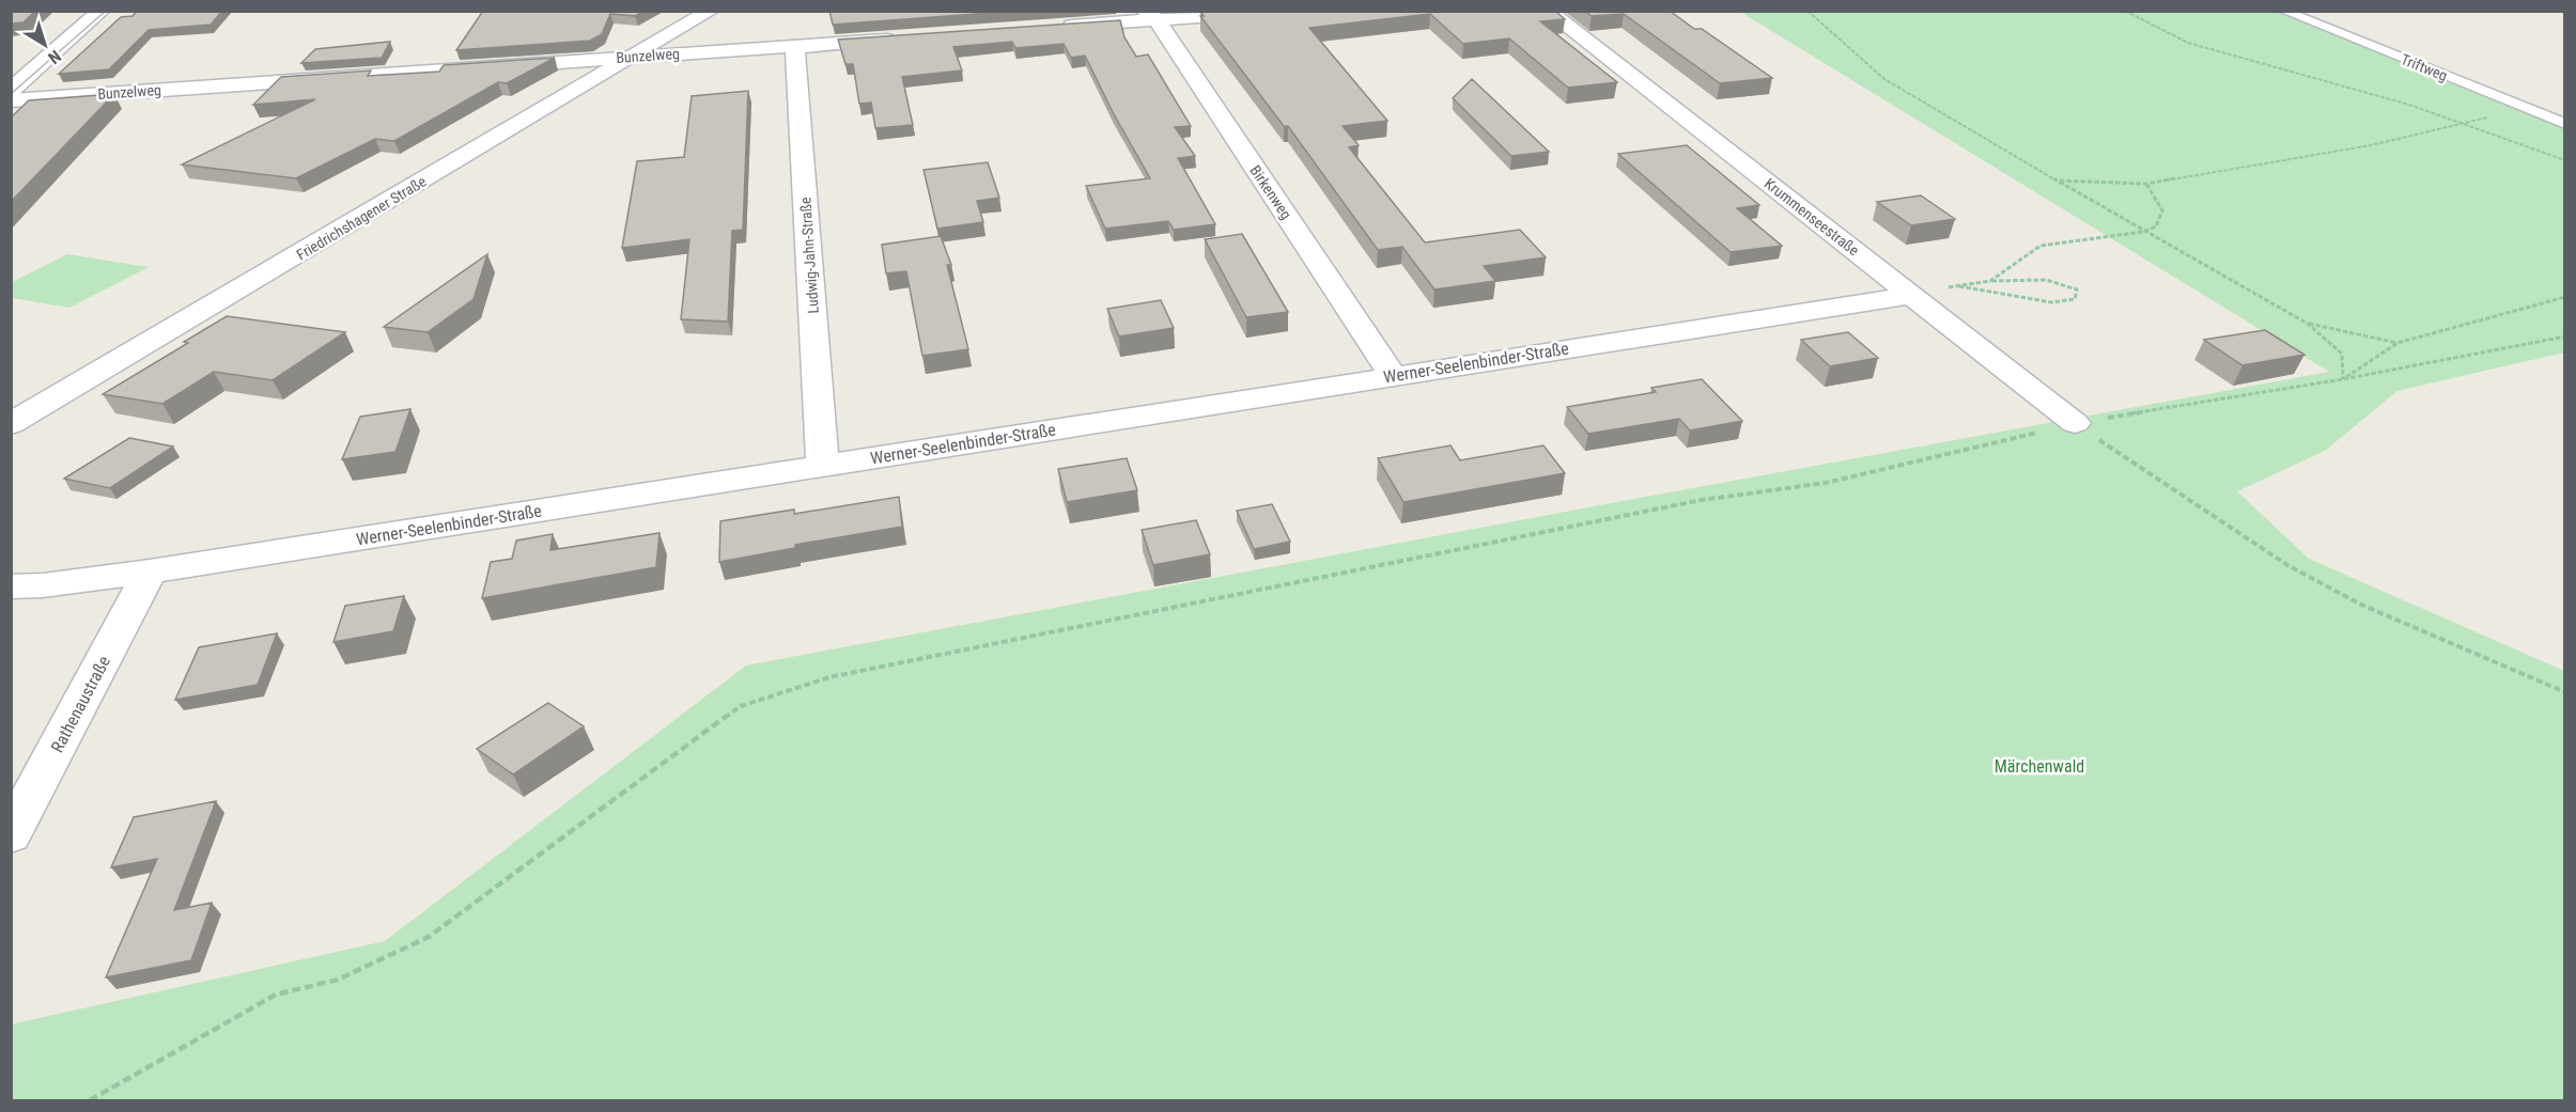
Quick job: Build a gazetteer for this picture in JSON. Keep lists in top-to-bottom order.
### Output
{
  "streets": {
    "street": [
      "Bunzelweg",
      "Birkenweg",
      "Krummenseestraße",
      "Friedrichshagener Straße",
      "Ludwig-Jahn-Straße",
      "Werner-Seelenbinder-Straße",
      "Rathenaustraße"
    ],
    "lane": ["Triftweg"]
  },
  "crossings": [
    ["Bunzelweg", "Friedrichshagener Straße"],
    ["Bunzelweg", "Ludwig-Jahn-Straße"],
    ["Birkenweg", "Werner-Seelenbinder-Straße"],
    ["Krummenseestraße", "Werner-Seelenbinder-Straße"],
    ["Ludwig-Jahn-Straße", "Werner-Seelenbinder-Straße"],
    ["Werner-Seelenbinder-Straße", "Rathenaustraße"]
  ],
  "parks": ["Märchenwald"],
  "north": "bottom right"
}
